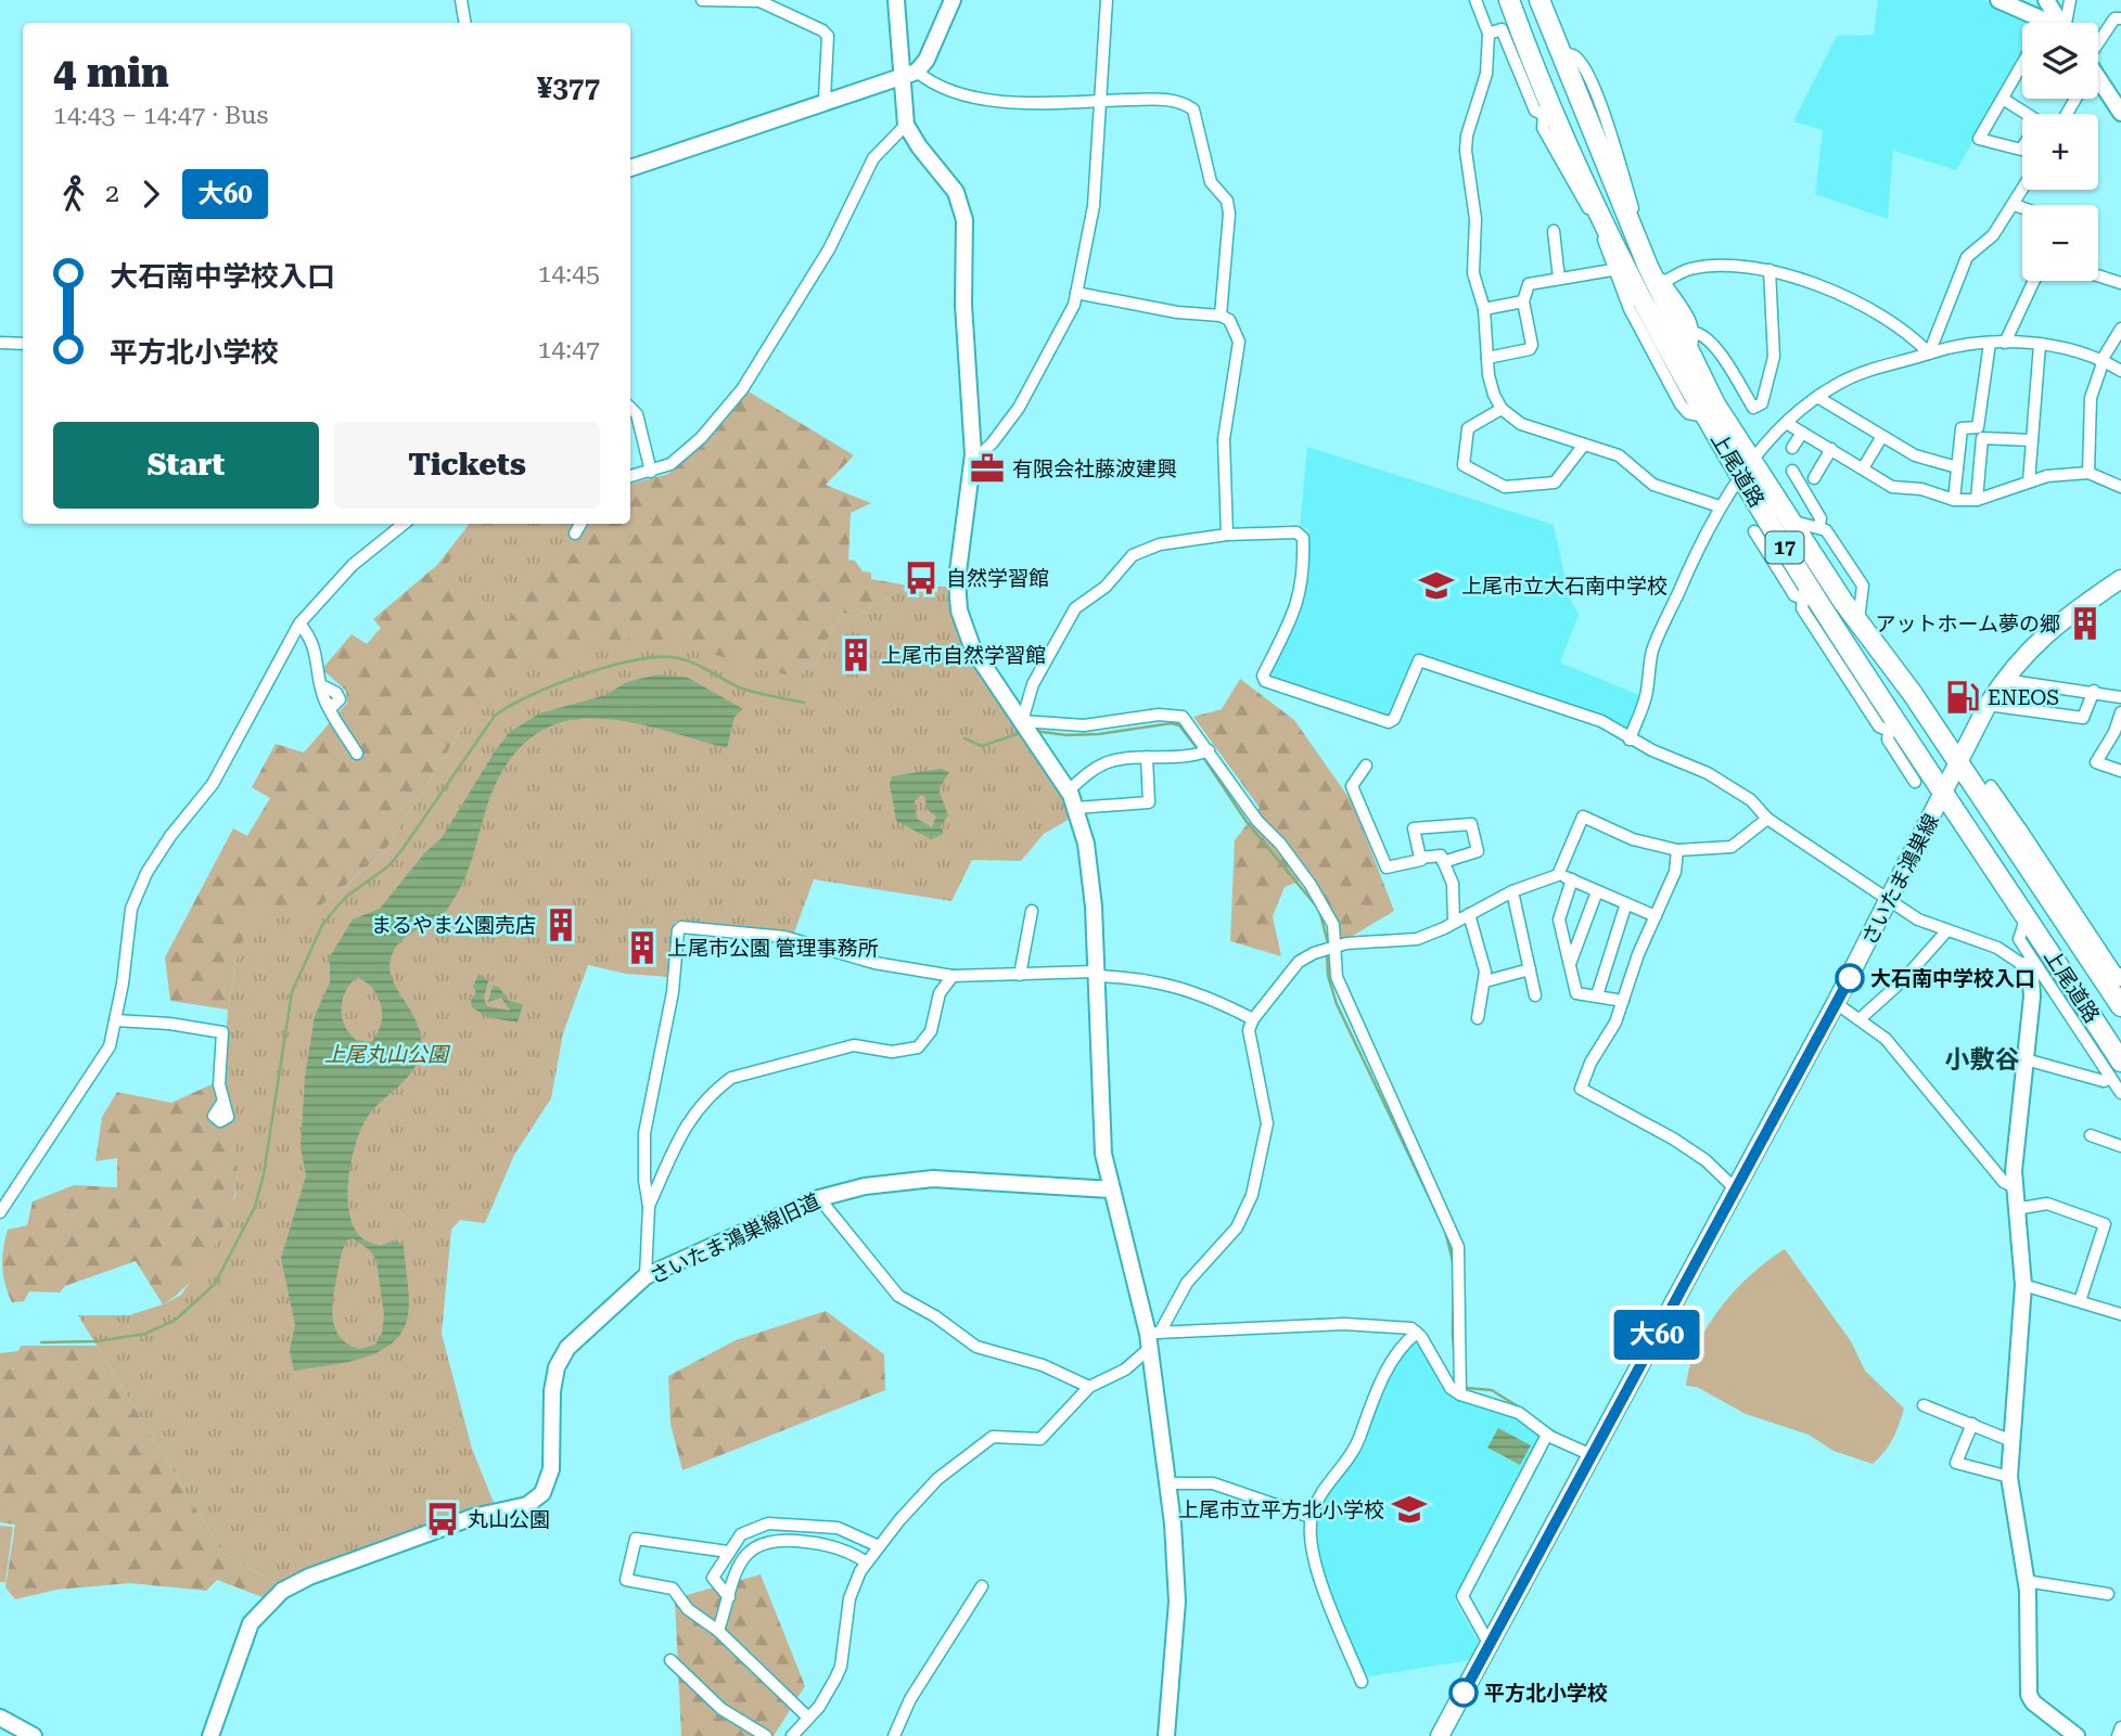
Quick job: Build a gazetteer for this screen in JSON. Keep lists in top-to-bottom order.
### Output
{
  "streets": {
    "highway": ["上尾道路", "17"],
    "main road": ["さいたま鴻巣線"],
    "street": ["さいたま鴻巣線旧道"]
  },
  "crossings": [
    ["上尾道路", "さいたま鴻巣線"]
  ],
  "districts": ["小敷谷"],
  "parks": ["上尾丸山公園"],
  "places": {
    "office": ["有限会社藤波建興"],
    "bus stop": ["自然学習館", "丸山公園"],
    "school or university": ["上尾市立大石南中学校", "上尾市立平方北小学校"],
    "building": [
      "アットホーム夢の郷",
      "上尾市自然学習館",
      "まるやま公園売店",
      "上尾市公園 管理事務所"
    ],
    "fuel station": ["ENEOS"],
    "other": ["大石南中学校入口", "平方北小学校"]
  },
  "lines": ["bus line 大60"],
  "page": {
    "on_map": "大60",
    "map_buttons": ["+", "−"],
    "heading": ["4 min", "14:43 – 14:47 · Bus", "¥377"],
    "legs": ["2", "大60"],
    "list": [
      {
        "name": "大石南中学校入口",
        "value": "14:45"
      },
      {
        "name": "平方北小学校",
        "value": "14:47"
      }
    ],
    "buttons": ["Start", "Tickets"]
  }
}
